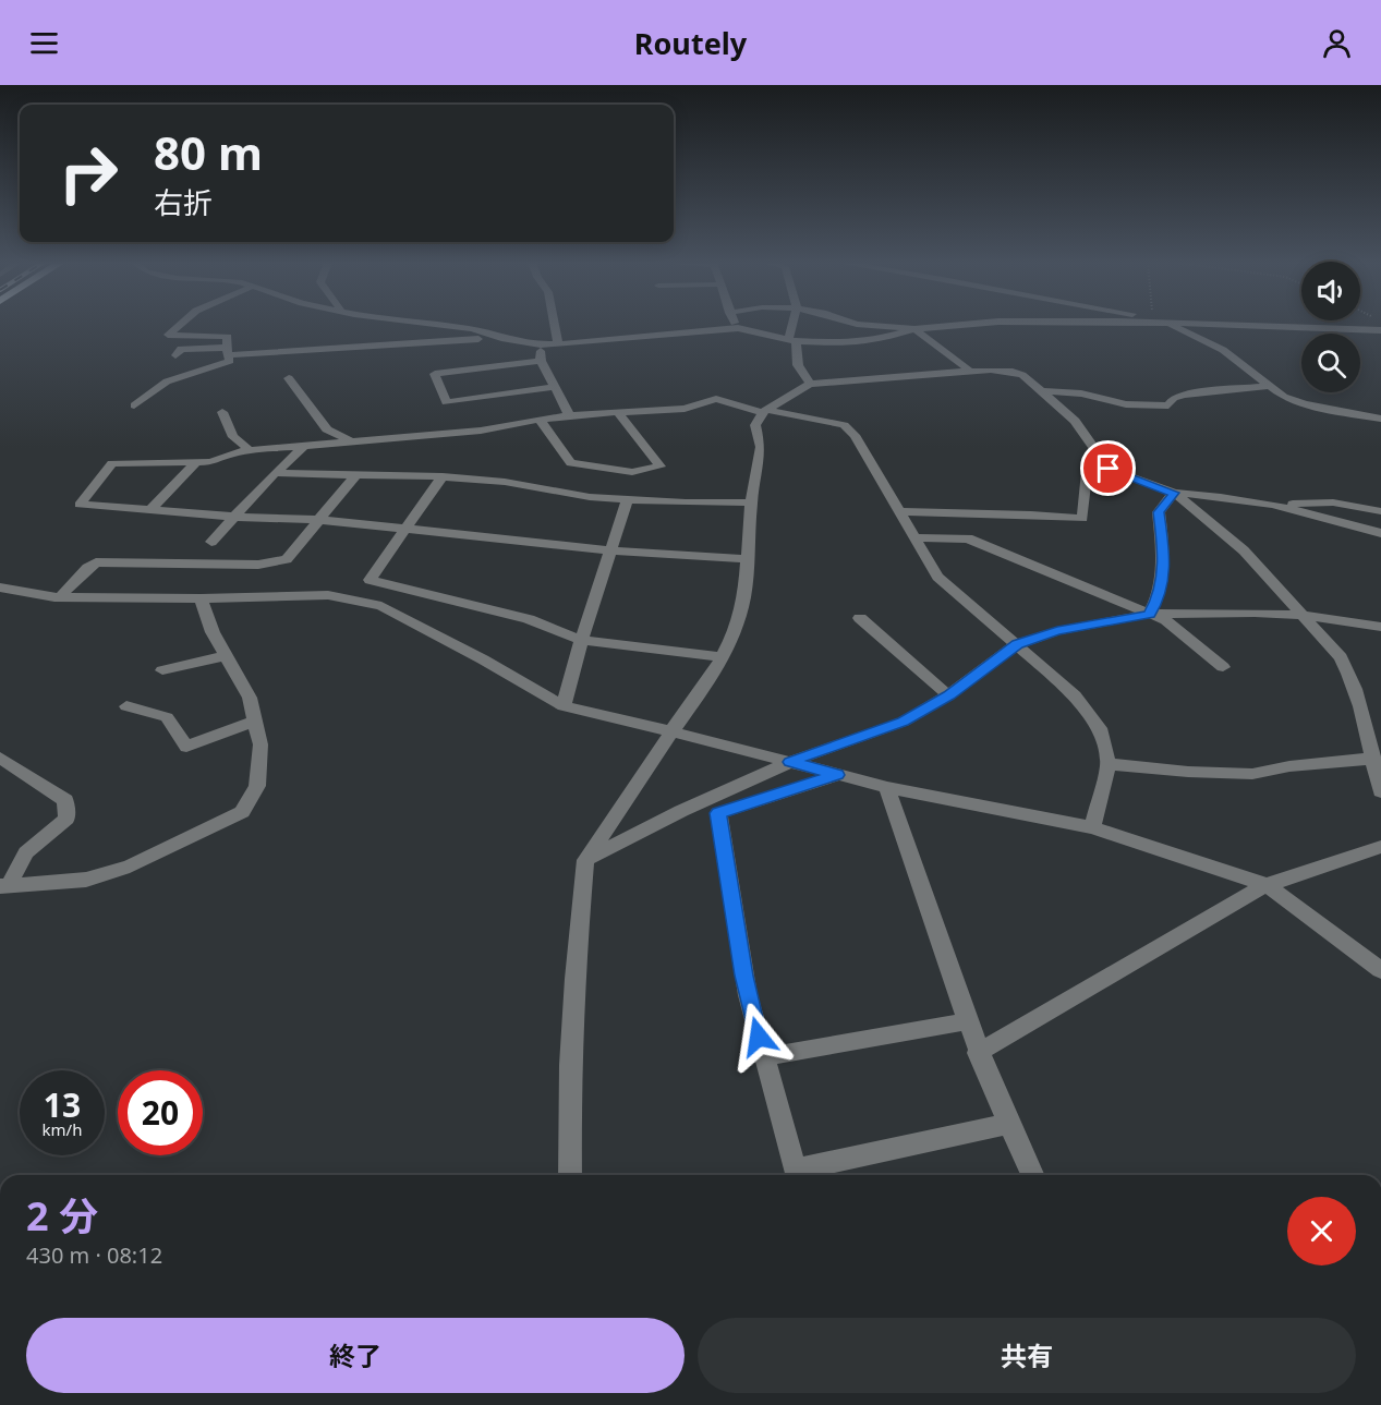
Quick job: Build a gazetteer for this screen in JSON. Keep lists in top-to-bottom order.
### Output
{
  "page": {
    "header": "Routely",
    "turn": ["80 m", "右折"],
    "speed": "13 km/h",
    "limit": "20",
    "heading": ["2 分", "430 m · 08:12"],
    "buttons": ["終了", "共有"]
  }
}
